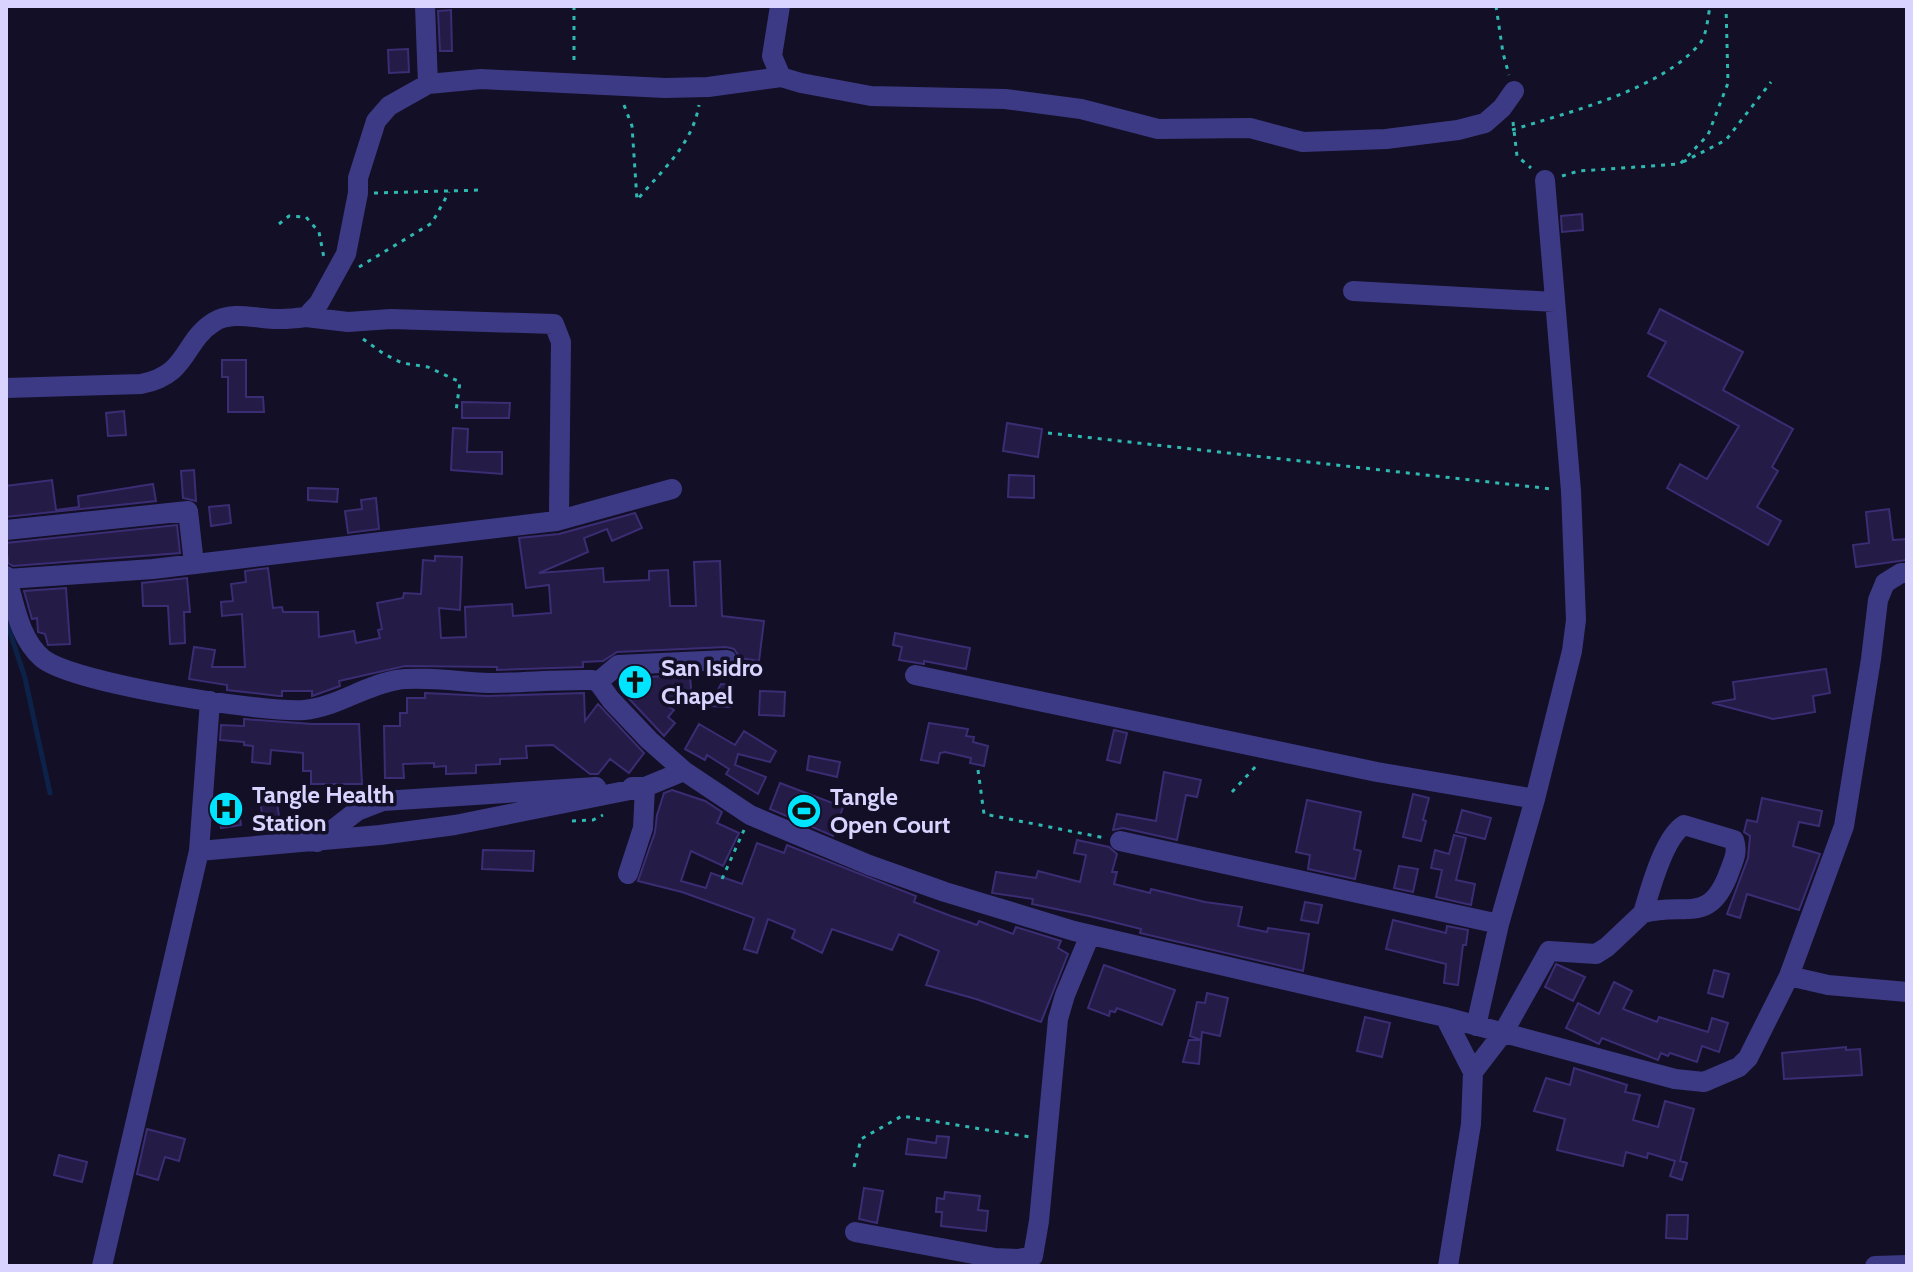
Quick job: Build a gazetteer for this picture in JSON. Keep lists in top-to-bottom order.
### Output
{
  "places": {
    "church": ["San Isidro Chapel"],
    "hospital": ["Tangle Health Station"],
    "sports": ["Tangle Open Court"]
  }
}
